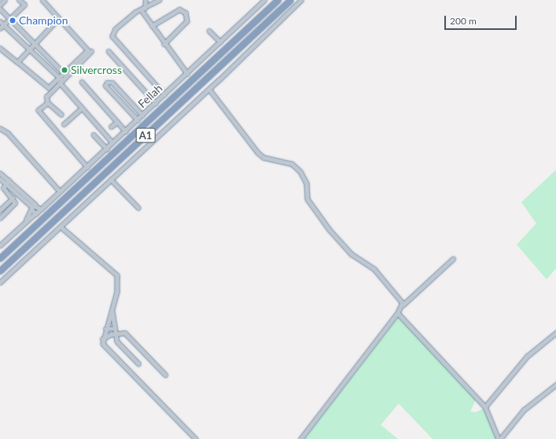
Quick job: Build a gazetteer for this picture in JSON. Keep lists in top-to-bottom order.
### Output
{
  "streets": {
    "highway": ["A1"],
    "street": ["Fellah"]
  },
  "places": ["Champion", "Silvercross"],
  "scale_bar": "200 m"
}
